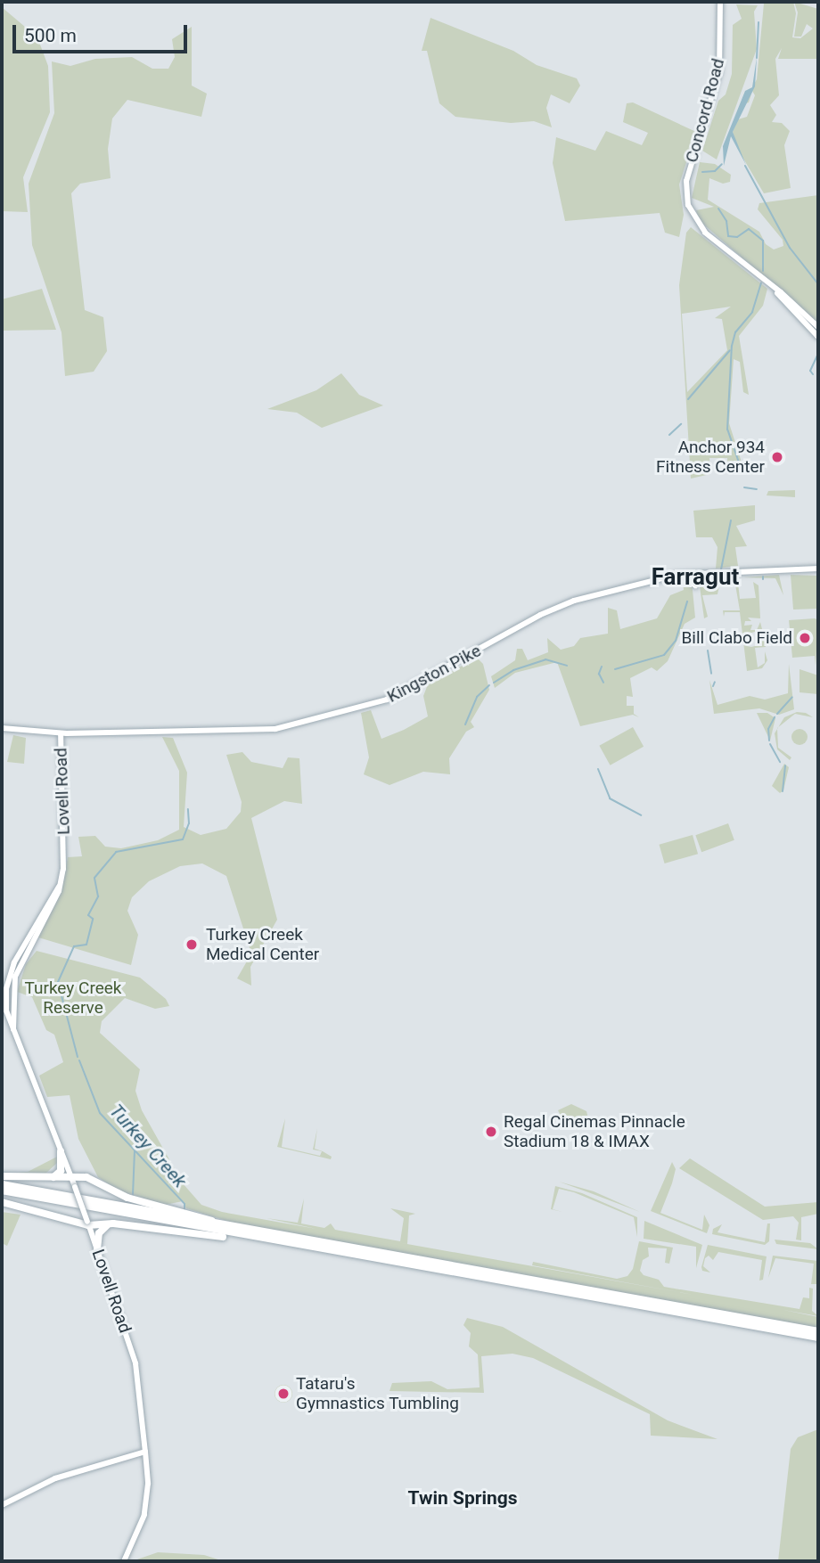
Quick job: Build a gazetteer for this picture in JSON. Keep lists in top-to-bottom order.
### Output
{
  "streets": {
    "main road": ["Concord Road", "Kingston Pike", "Lovell Road"]
  },
  "crossings": [
    ["Kingston Pike", "Lovell Road"]
  ],
  "districts": ["Farragut", "Twin Springs"],
  "water": ["Turkey Creek"],
  "parks": ["Turkey Creek Reserve"],
  "places": [
    "Anchor 934 Fitness Center",
    "Bill Clabo Field",
    "Turkey Creek Medical Center",
    "Regal Cinemas Pinnacle Stadium 18 & IMAX",
    "Tataru's Gymnastics Tumbling"
  ],
  "scale_bar": "500 m"
}
